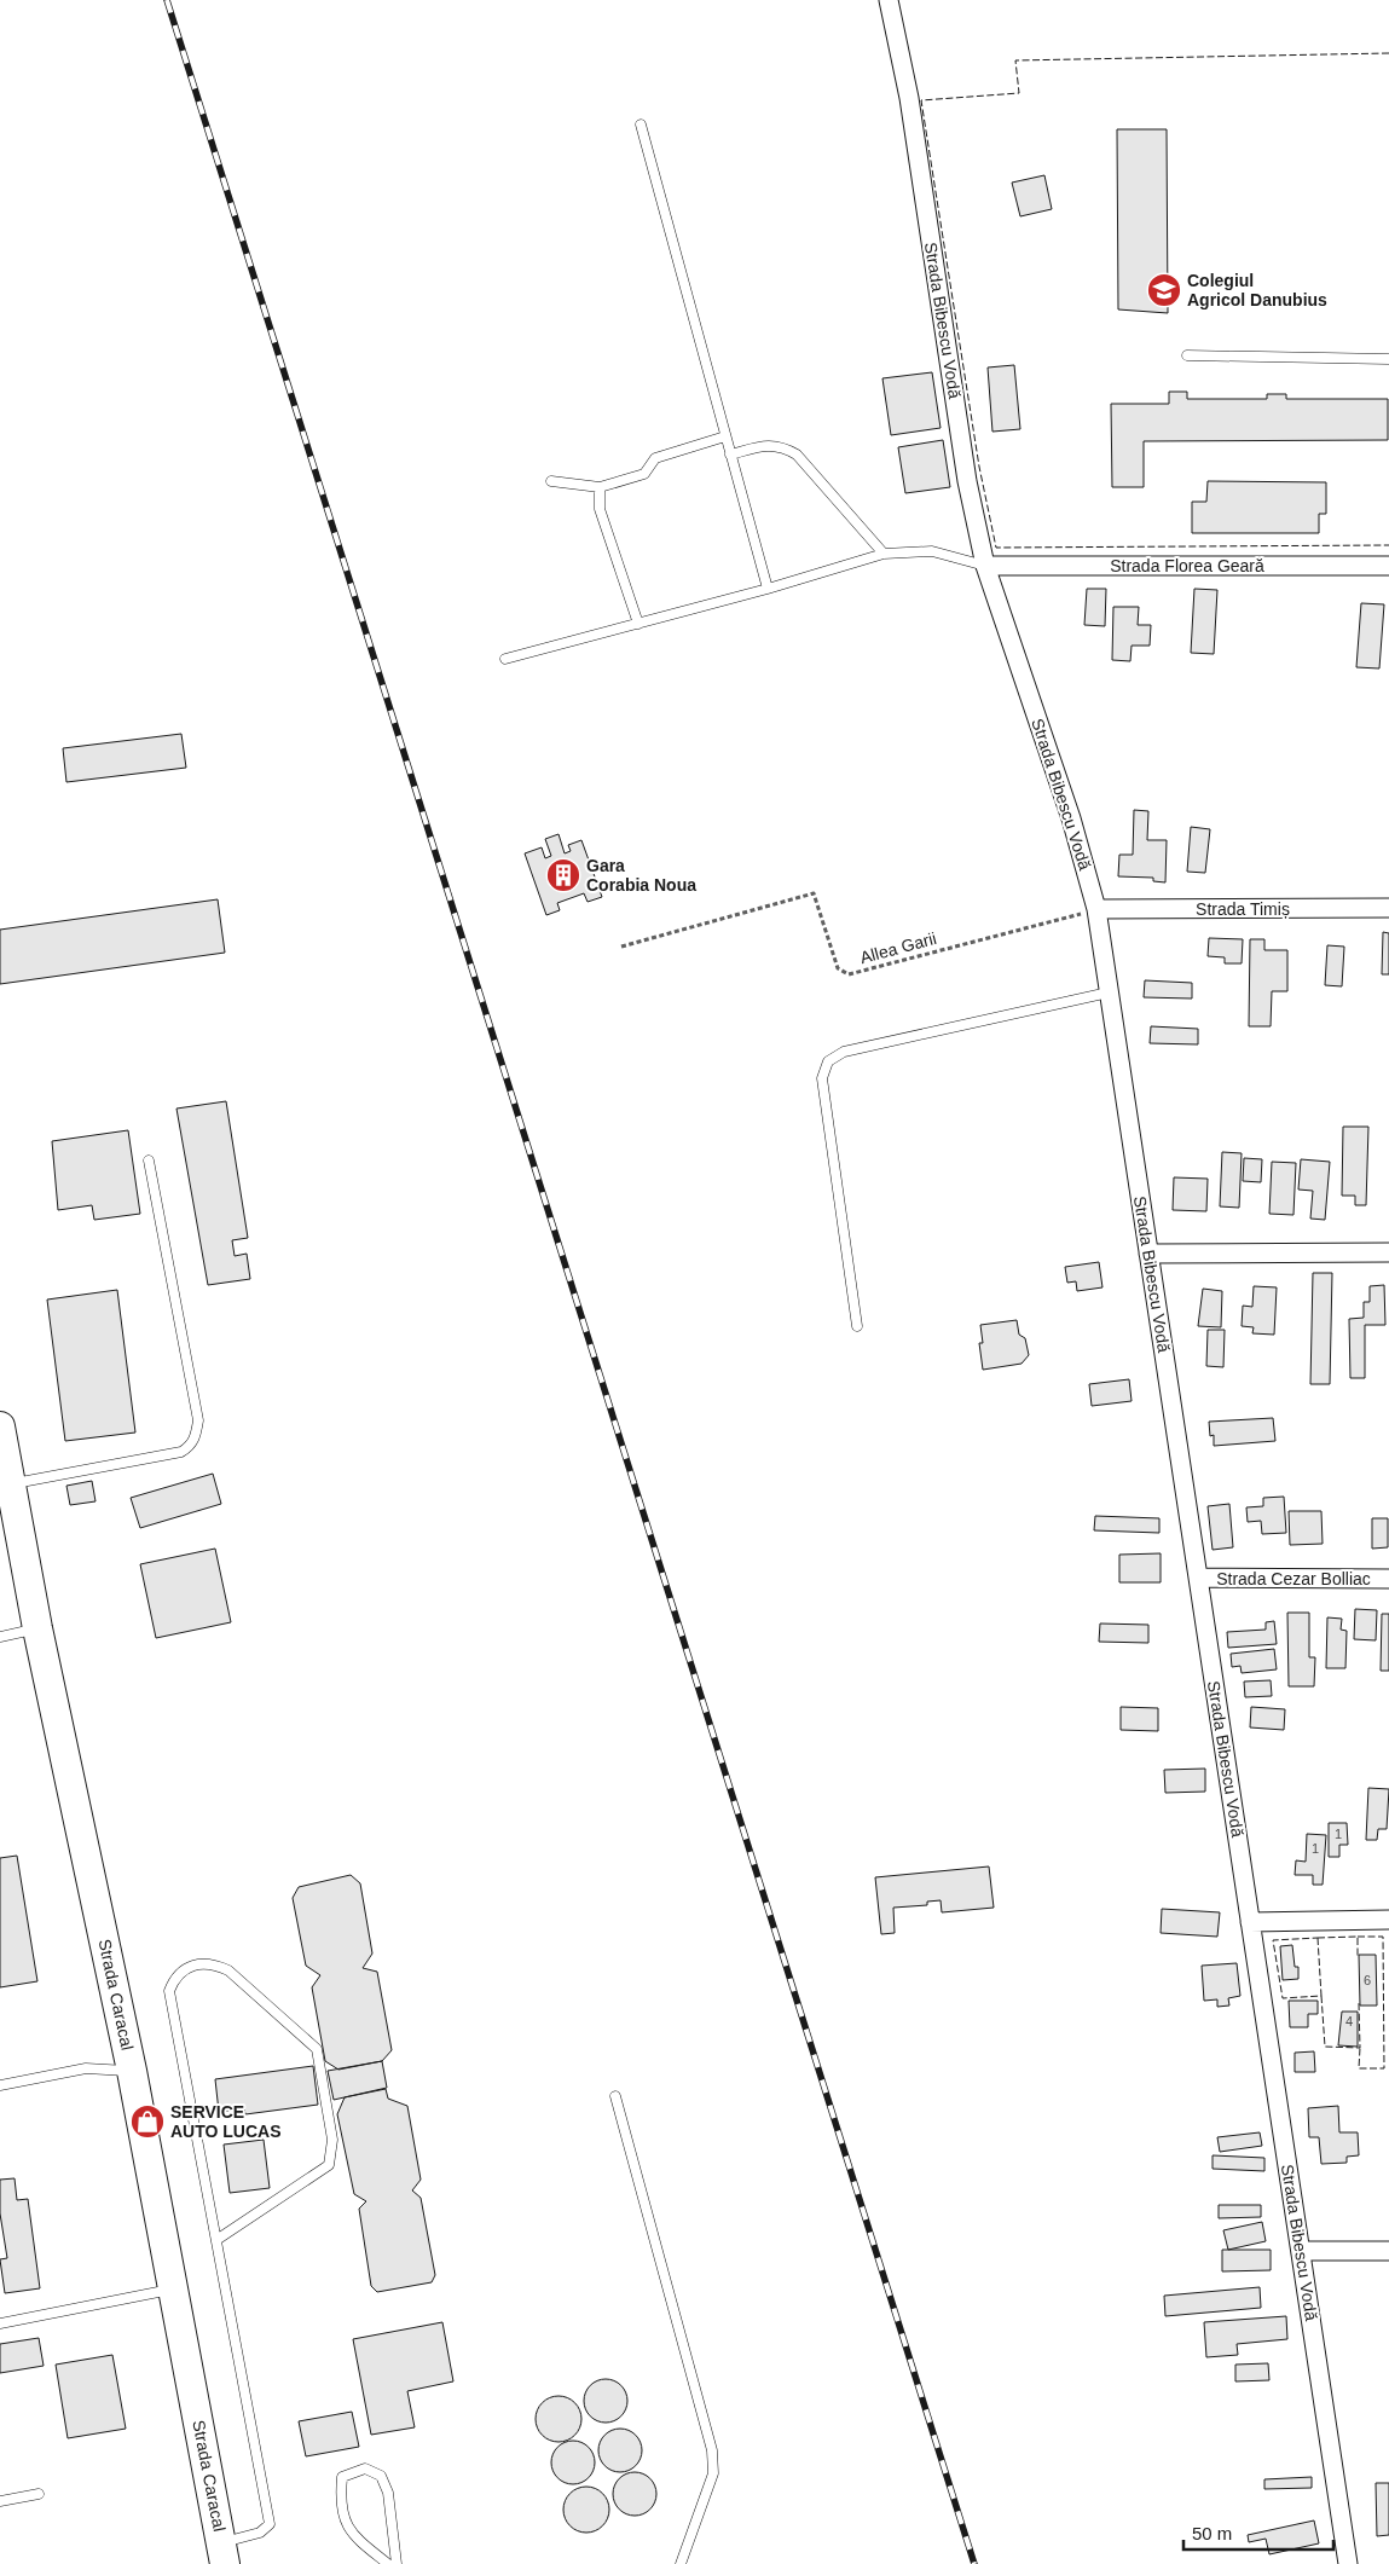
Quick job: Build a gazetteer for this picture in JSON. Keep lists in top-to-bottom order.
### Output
{
  "streets": {
    "main road": ["Strada Caracal"],
    "street": [
      "Strada Bibescu Vodă",
      "Strada Florea Geară",
      "Strada Timiș",
      "Strada Cezar Bolliac"
    ],
    "path": ["Allea Garii"]
  },
  "crossings": [
    ["Strada Bibescu Vodă", "Strada Florea Geară"],
    ["Strada Bibescu Vodă", "Strada Timiș"],
    ["Strada Bibescu Vodă", "Allea Garii"],
    ["Strada Bibescu Vodă", "Strada Cezar Bolliac"],
    ["Strada Timiș", "Allea Garii"]
  ],
  "places": {
    "school or university": ["Colegiul Agricol Danubius"],
    "building": ["Gara Corabia Noua"],
    "shop": ["SERVICE AUTO LUCAS"]
  },
  "house_numbers": [
    "1",
    "1",
    "6",
    "4"
  ],
  "scale_bar": "50 m"
}
